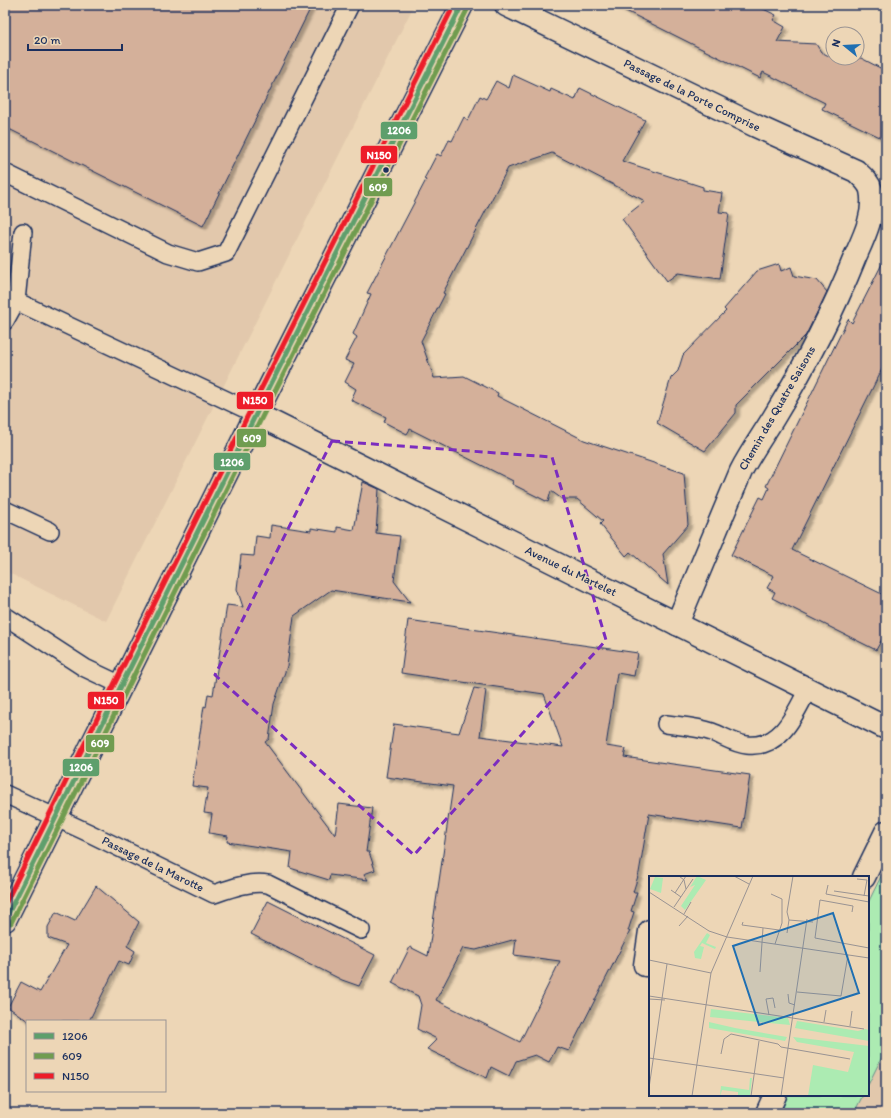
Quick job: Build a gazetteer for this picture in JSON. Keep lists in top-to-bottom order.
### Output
{
  "streets": {
    "street": ["Passage de la Porte Comprise", "Chemin des Quatre Saisons", "Avenue du Martelet"],
    "lane": ["Passage de la Marotte"]
  },
  "crossings": [
    ["Passage de la Porte Comprise", "Chemin des Quatre Saisons"],
    ["Chemin des Quatre Saisons", "Avenue du Martelet"]
  ],
  "lines": ["transit line 1206", "transit line N150", "transit line 609"],
  "legend": ["1206", "609", "N150"],
  "scale_bar": "20 m",
  "north": "left"
}
